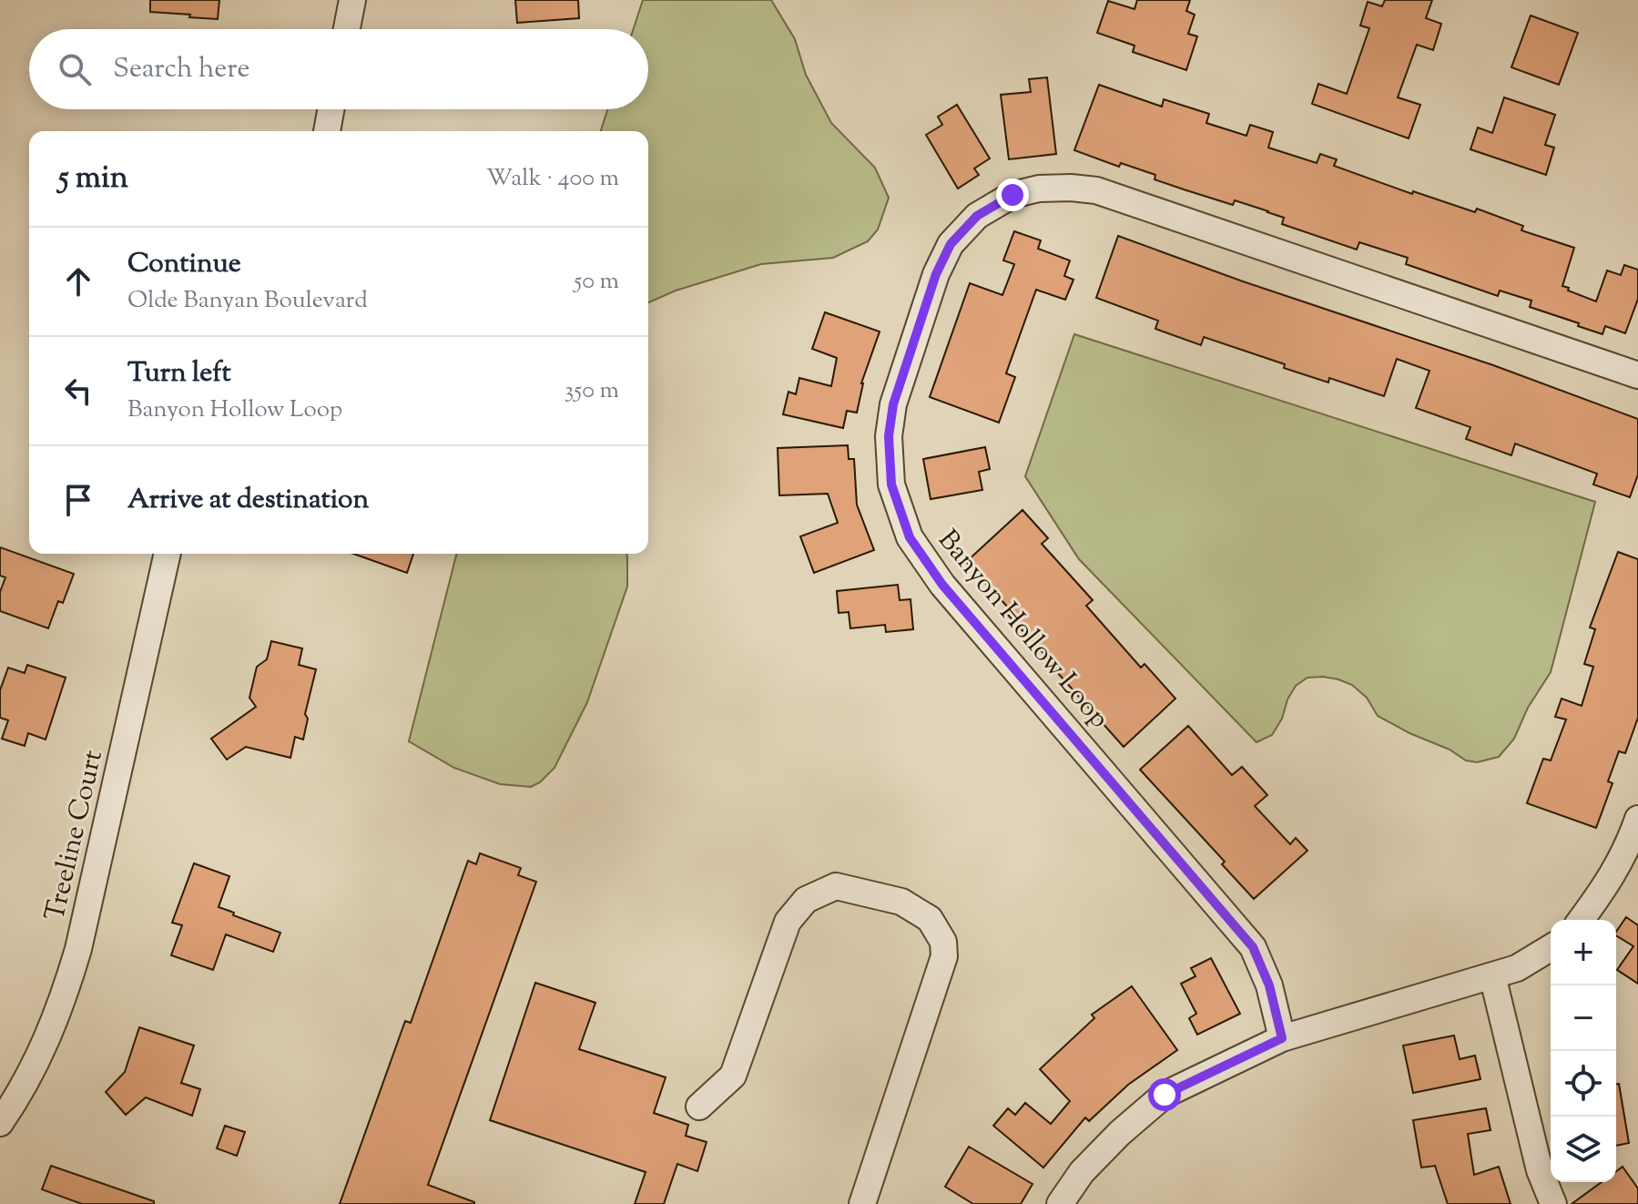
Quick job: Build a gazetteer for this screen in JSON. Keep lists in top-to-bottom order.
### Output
{
  "streets": {
    "street": ["Banyon Hollow Loop", "Treeline Court"]
  },
  "page": {
    "search": "Search here",
    "heading": ["5 min", "Walk · 400 m"],
    "list": [
      ["Continue", "Olde Banyan Boulevard", "50 m"],
      ["Turn left", "Banyon Hollow Loop", "350 m"],
      "Arrive at destination"
    ],
    "map_buttons": ["+", "−"]
  }
}
